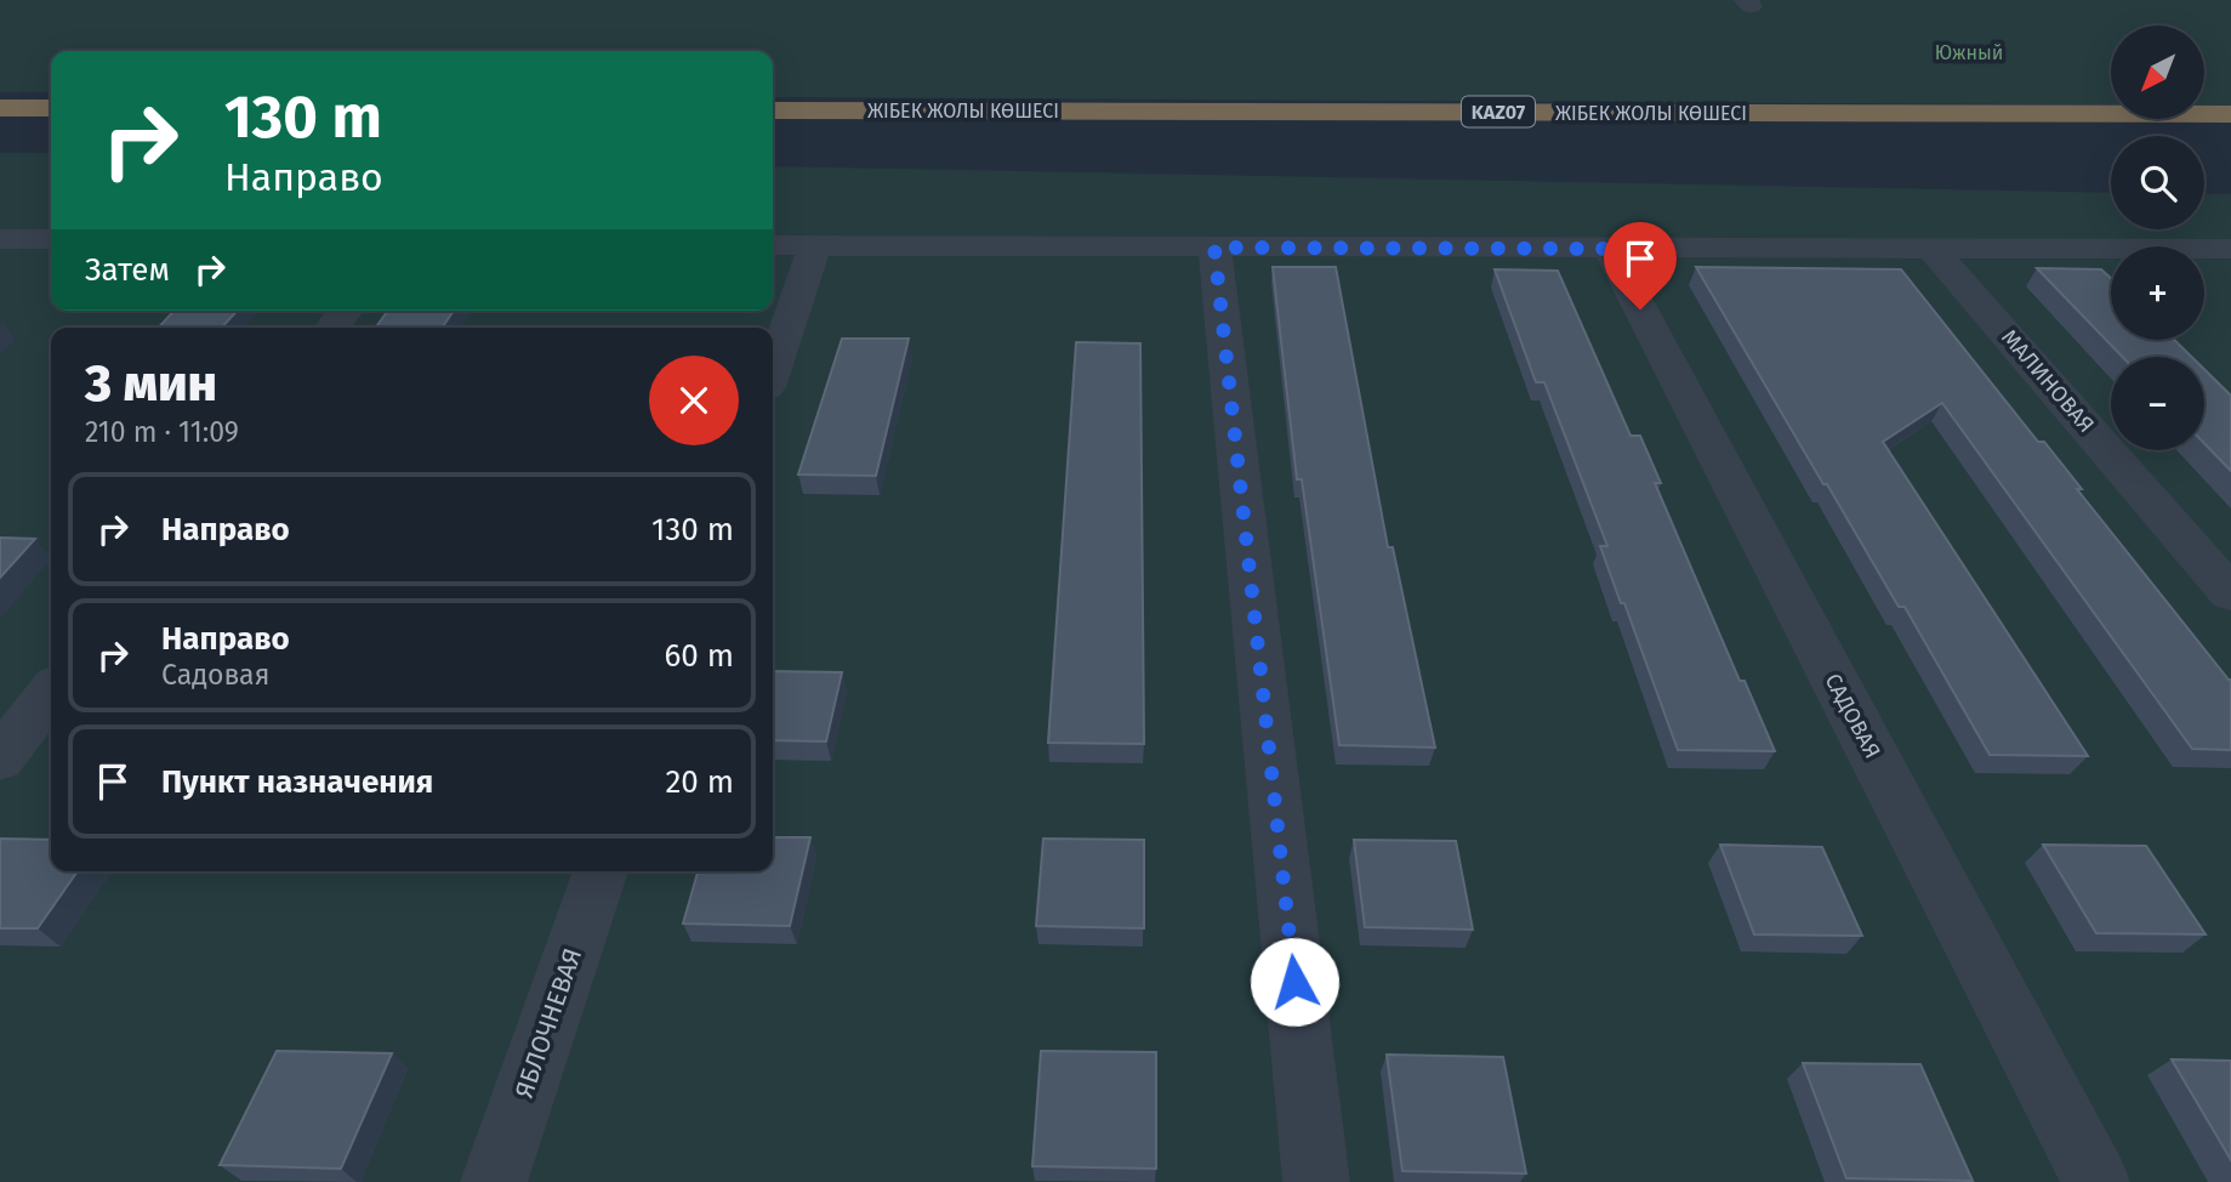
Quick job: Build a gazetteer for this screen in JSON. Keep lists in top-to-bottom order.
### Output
{
  "streets": {
    "highway": ["ЖІБЕК ЖОЛЫ КӨШЕСІ", "KAZ07"],
    "street": ["МАЛИНОВАЯ", "САДОВАЯ", "ЯБЛОЧНЕВАЯ"]
  },
  "parks": ["Южный"],
  "north": "bottom left",
  "page": {
    "map_buttons": ["+", "−"],
    "turn": ["130 m", "Направо"],
    "then": "Затем",
    "heading": ["3 мин", "210 m · 11:09"],
    "list": [
      {
        "name": "Направо",
        "value": "130 m"
      },
      {
        "name": "Направо",
        "note": "Садовая",
        "value": "60 m"
      },
      {
        "name": "Пункт назначения",
        "value": "20 m"
      }
    ]
  }
}
